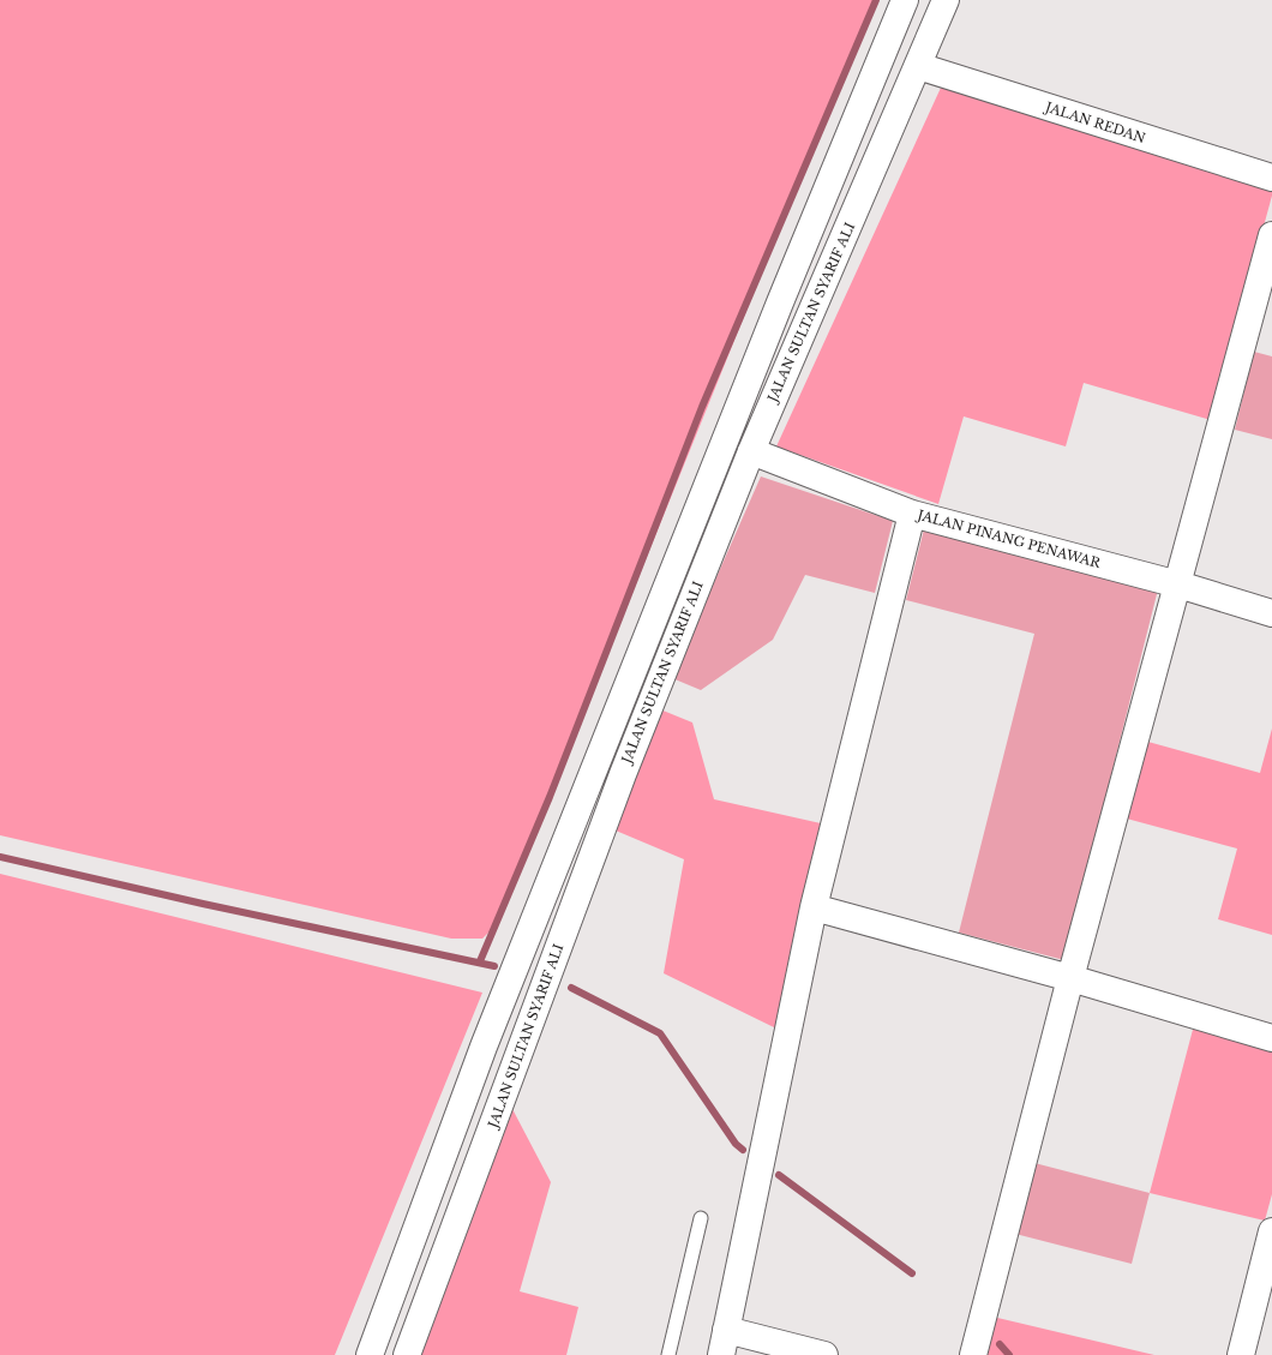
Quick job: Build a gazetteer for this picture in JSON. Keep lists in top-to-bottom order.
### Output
{
  "streets": {
    "street": ["JALAN REDAN", "JALAN SULTAN SYARIF ALI", "JALAN PINANG PENAWAR"]
  },
  "crossings": [
    ["JALAN REDAN", "JALAN SULTAN SYARIF ALI"],
    ["JALAN SULTAN SYARIF ALI", "JALAN PINANG PENAWAR"]
  ]
}
